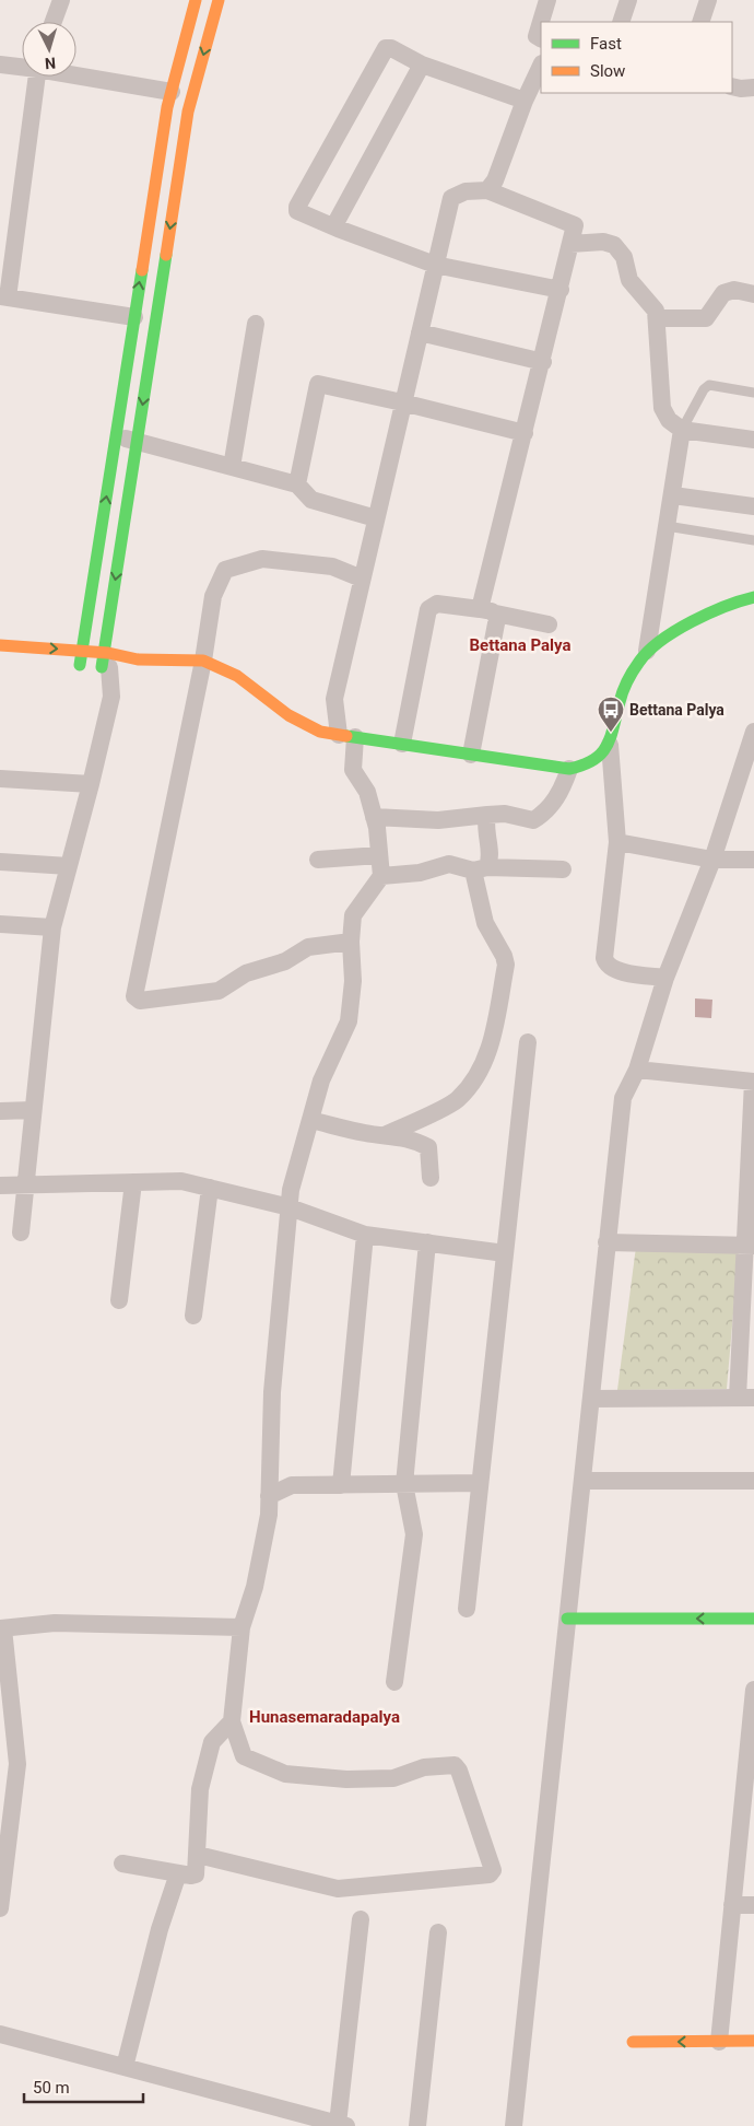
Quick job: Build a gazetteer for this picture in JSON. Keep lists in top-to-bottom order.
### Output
{
  "districts": ["Bettana Palya", "Hunasemaradapalya"],
  "places": {
    "bus stop": ["Bettana Palya"]
  },
  "legend": ["Fast", "Slow"],
  "scale_bar": "50 m",
  "north": "bottom"
}
